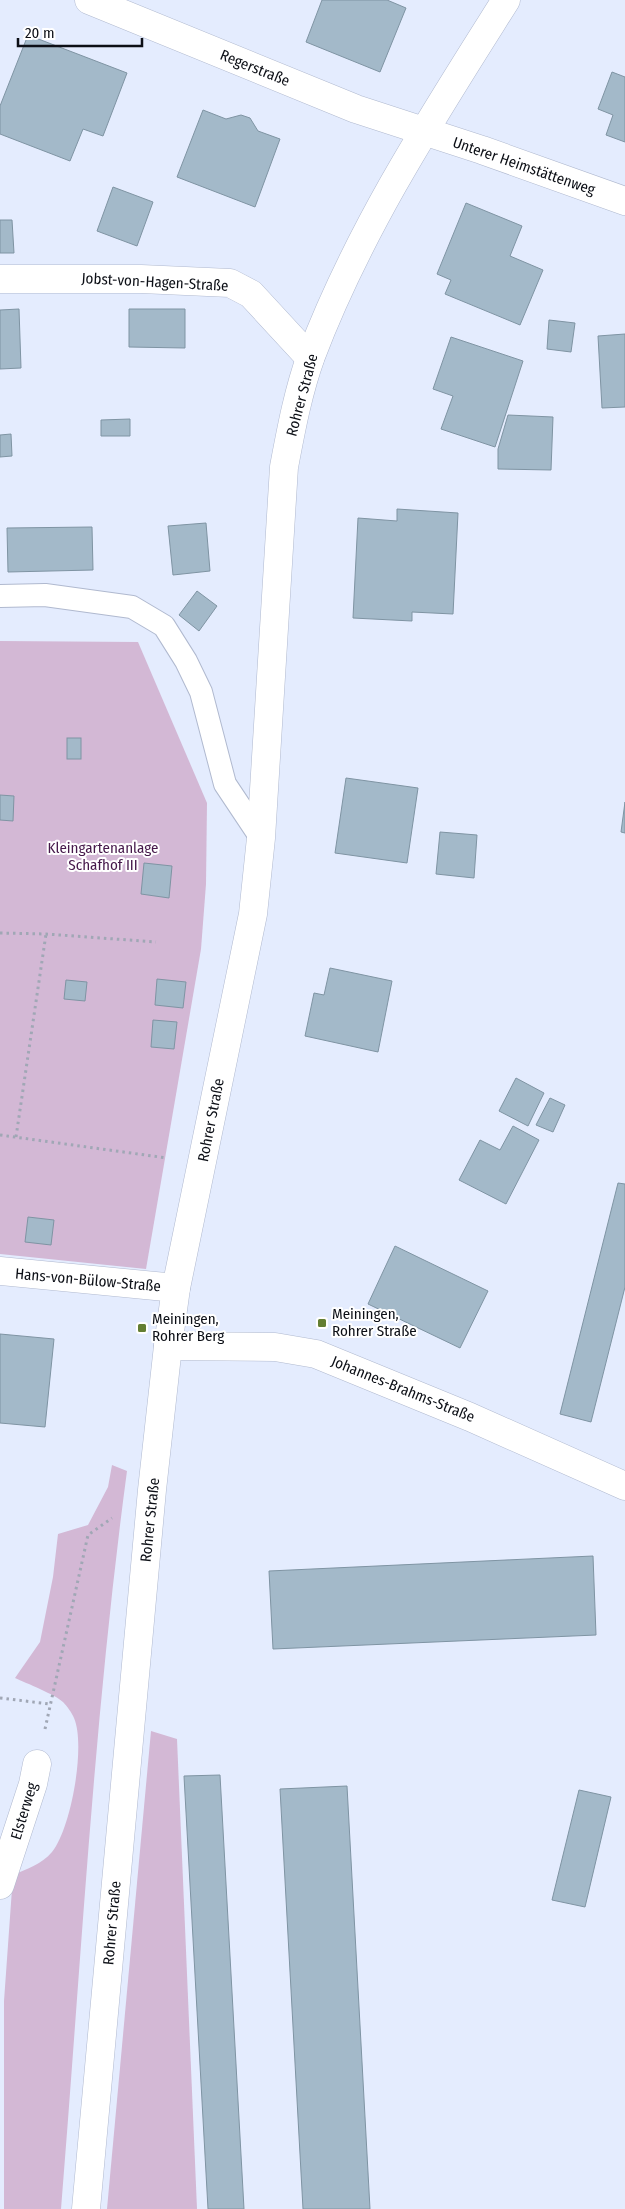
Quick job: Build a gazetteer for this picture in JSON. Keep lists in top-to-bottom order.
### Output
{
  "streets": {
    "main road": [
      "Regerstraße",
      "Unterer Heimstättenweg",
      "Jobst-von-Hagen-Straße",
      "Rohrer Straße",
      "Hans-von-Bülow-Straße",
      "Johannes-Brahms-Straße",
      "Elsterweg"
    ]
  },
  "crossings": [
    ["Regerstraße", "Unterer Heimstättenweg"],
    ["Regerstraße", "Rohrer Straße"],
    ["Unterer Heimstättenweg", "Rohrer Straße"],
    ["Jobst-von-Hagen-Straße", "Rohrer Straße"],
    ["Rohrer Straße", "Hans-von-Bülow-Straße"],
    ["Rohrer Straße", "Johannes-Brahms-Straße"]
  ],
  "parks": ["Kleingartenanlage Schafhof III"],
  "places": {
    "transit": ["Meiningen, Rohrer Straße", "Meiningen, Rohrer Berg"]
  },
  "scale_bar": "20 m"
}
